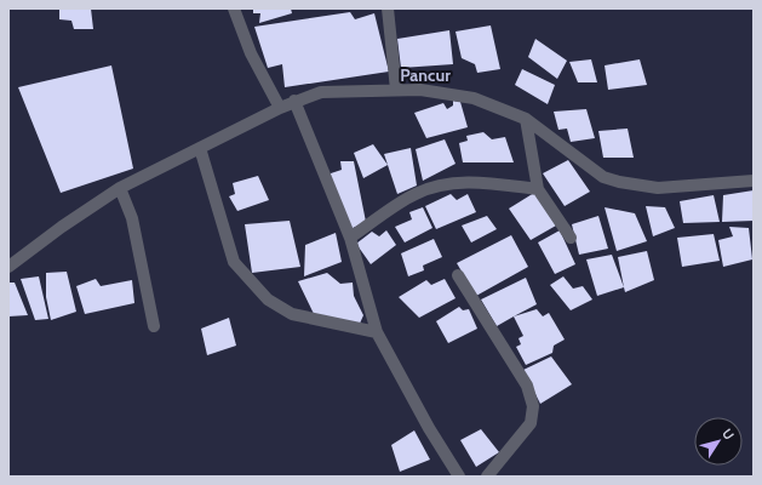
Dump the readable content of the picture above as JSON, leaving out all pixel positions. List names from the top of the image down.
{
  "districts": ["Pancur"],
  "north": "top right"
}
